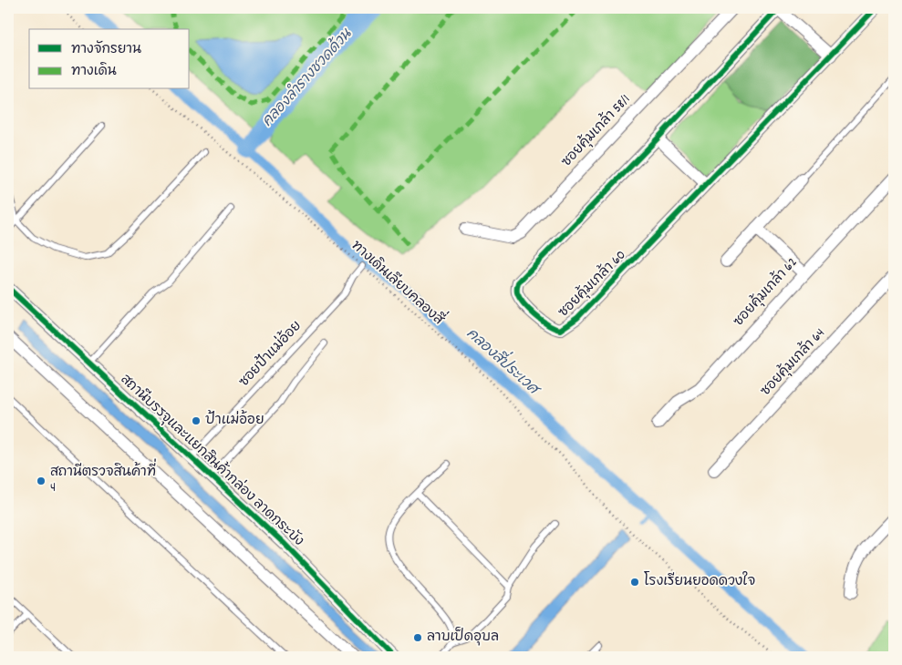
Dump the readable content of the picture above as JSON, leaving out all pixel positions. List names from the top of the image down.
{
  "streets": {
    "street": [
      "ซอยคุ้มเกล้า 58/1",
      "ซอยคุ้มเกล้า 60",
      "ซอยคุ้มเกล้า 62",
      "ซอยคุ้มเกล้า 64",
      "สถานีบรรจุและแยกสินค้ากล่อง ลาดกระบัง"
    ],
    "lane": ["ซอยป้าแม่อ้อย"],
    "path": ["ทางเดินเลียบคลองสี่"]
  },
  "crossings": [
    ["ทางเดินเลียบคลองสี่", "ซอยป้าแม่อ้อย"],
    ["ซอยป้าแม่อ้อย", "สถานีบรรจุและแยกสินค้ากล่อง ลาดกระบัง"]
  ],
  "water": ["คลองลำรางชวดด้วน", "คลองสี่ประเวศ"],
  "places": [
    "ป้าแม่อ้อย",
    "สถานีตรวจสินค้าที่ 4",
    "โรงเรียนยอดดวงใจ",
    "ลาบเป็ดอุบล"
  ],
  "legend": ["ทางจักรยาน", "ทางเดิน"]
}
